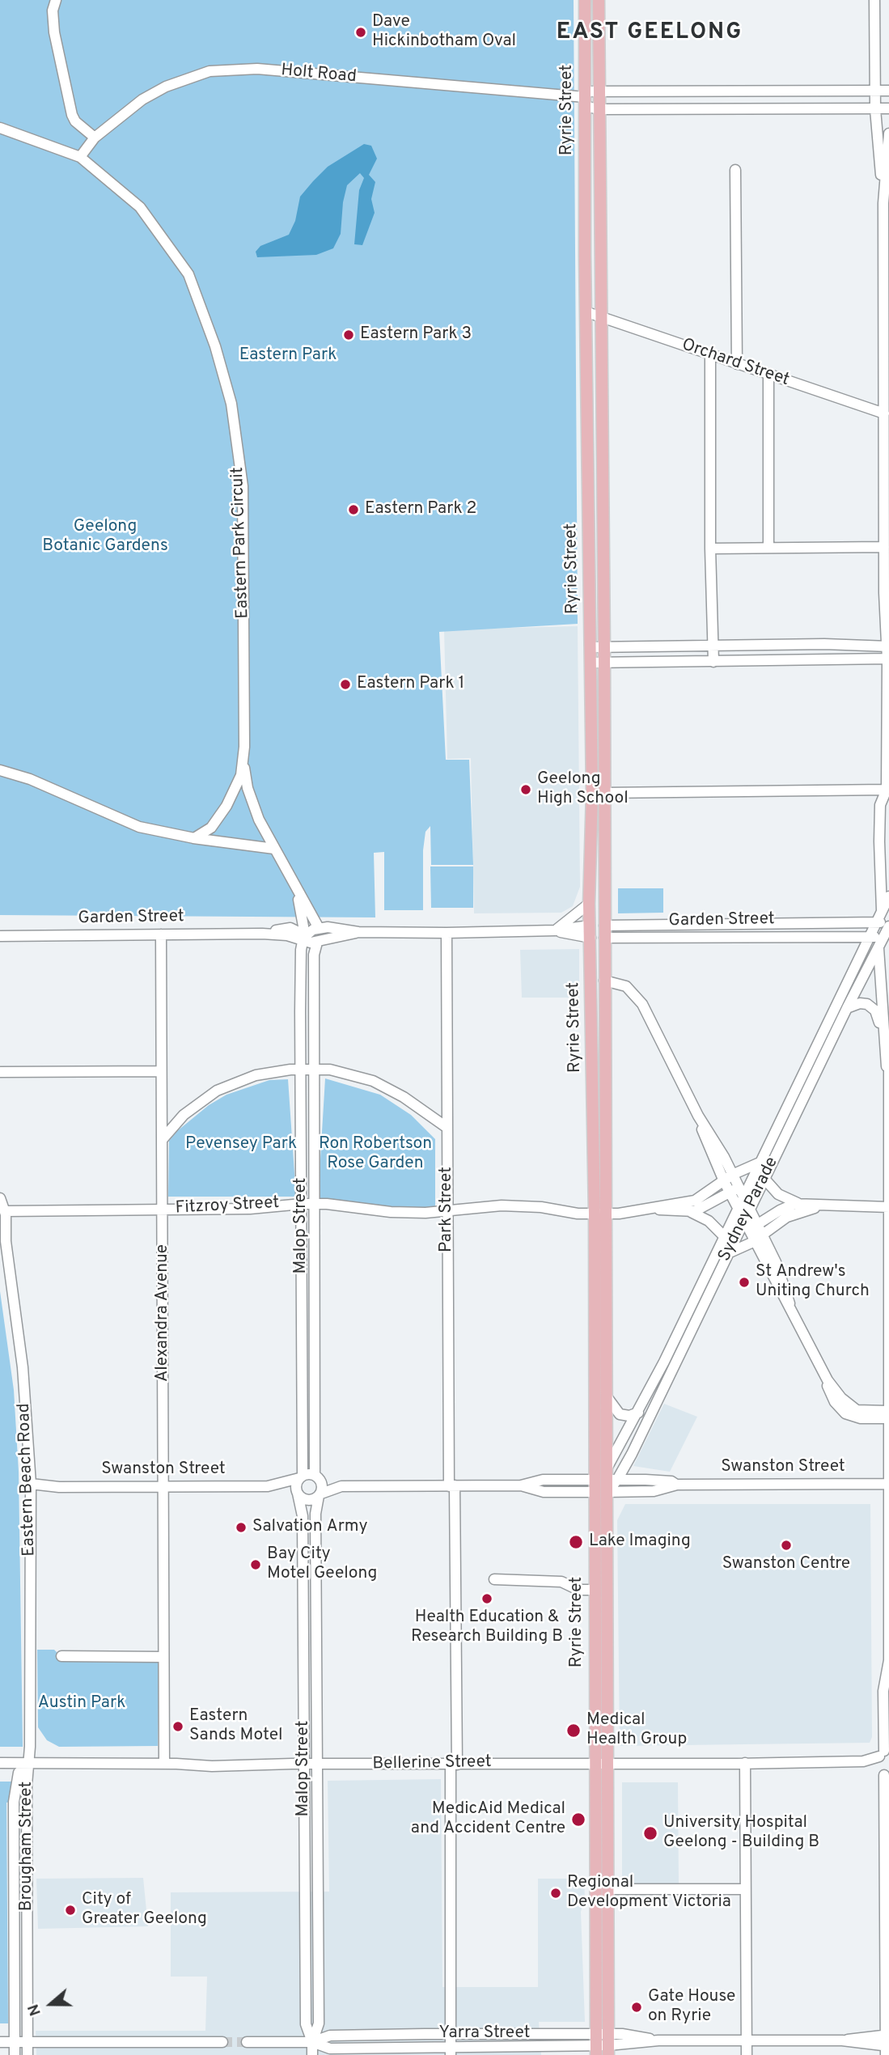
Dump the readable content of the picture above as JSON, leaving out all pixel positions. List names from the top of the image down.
{
  "streets": {
    "main road": ["Ryrie Street", "Garden Street", "Swanston Street"],
    "street": [
      "Holt Road",
      "Orchard Street",
      "Eastern Park Circuit",
      "Fitzroy Street",
      "Park Street",
      "Sydney Parade",
      "Malop Street",
      "Alexandra Avenue",
      "Eastern Beach Road",
      "Bellerine Street",
      "Brougham Street",
      "Yarra Street"
    ]
  },
  "crossings": [
    ["Holt Road", "Ryrie Street"],
    ["Holt Road", "Eastern Park Circuit"],
    ["Ryrie Street", "Orchard Street"],
    ["Ryrie Street", "Garden Street"],
    ["Ryrie Street", "Fitzroy Street"],
    ["Ryrie Street", "Sydney Parade"],
    ["Ryrie Street", "Swanston Street"],
    ["Ryrie Street", "Bellerine Street"],
    ["Ryrie Street", "Yarra Street"],
    ["Eastern Park Circuit", "Garden Street"],
    ["Eastern Park Circuit", "Malop Street"],
    ["Garden Street", "Park Street"],
    ["Garden Street", "Sydney Parade"],
    ["Garden Street", "Malop Street"],
    ["Garden Street", "Alexandra Avenue"],
    ["Fitzroy Street", "Park Street"],
    ["Fitzroy Street", "Sydney Parade"],
    ["Fitzroy Street", "Malop Street"],
    ["Fitzroy Street", "Alexandra Avenue"],
    ["Fitzroy Street", "Eastern Beach Road"],
    ["Park Street", "Swanston Street"],
    ["Park Street", "Bellerine Street"],
    ["Park Street", "Yarra Street"],
    ["Sydney Parade", "Swanston Street"],
    ["Malop Street", "Swanston Street"],
    ["Malop Street", "Bellerine Street"],
    ["Malop Street", "Yarra Street"],
    ["Alexandra Avenue", "Swanston Street"],
    ["Alexandra Avenue", "Bellerine Street"],
    ["Swanston Street", "Eastern Beach Road"],
    ["Eastern Beach Road", "Bellerine Street"],
    ["Eastern Beach Road", "Brougham Street"],
    ["Bellerine Street", "Brougham Street"]
  ],
  "districts": ["EAST GEELONG"],
  "parks": [
    "Eastern Park",
    "Geelong Botanic Gardens",
    "Pevensey Park",
    "Ron Robertson Rose Garden",
    "Austin Park"
  ],
  "places": [
    "Dave Hickinbotham Oval",
    "Eastern Park 3",
    "Eastern Park 2",
    "Eastern Park 1",
    "Geelong High School",
    "St Andrew's Uniting Church",
    "Salvation Army",
    "Lake Imaging",
    "Swanston Centre",
    "Bay City Motel Geelong",
    "Health Education & Research Building B",
    "Eastern Sands Motel",
    "Medical Health Group",
    "MedicAid Medical and Accident Centre",
    "University Hospital Geelong - Building B",
    "Regional Development Victoria",
    "City of Greater Geelong",
    "Gate House on Ryrie"
  ],
  "north": "left"
}
